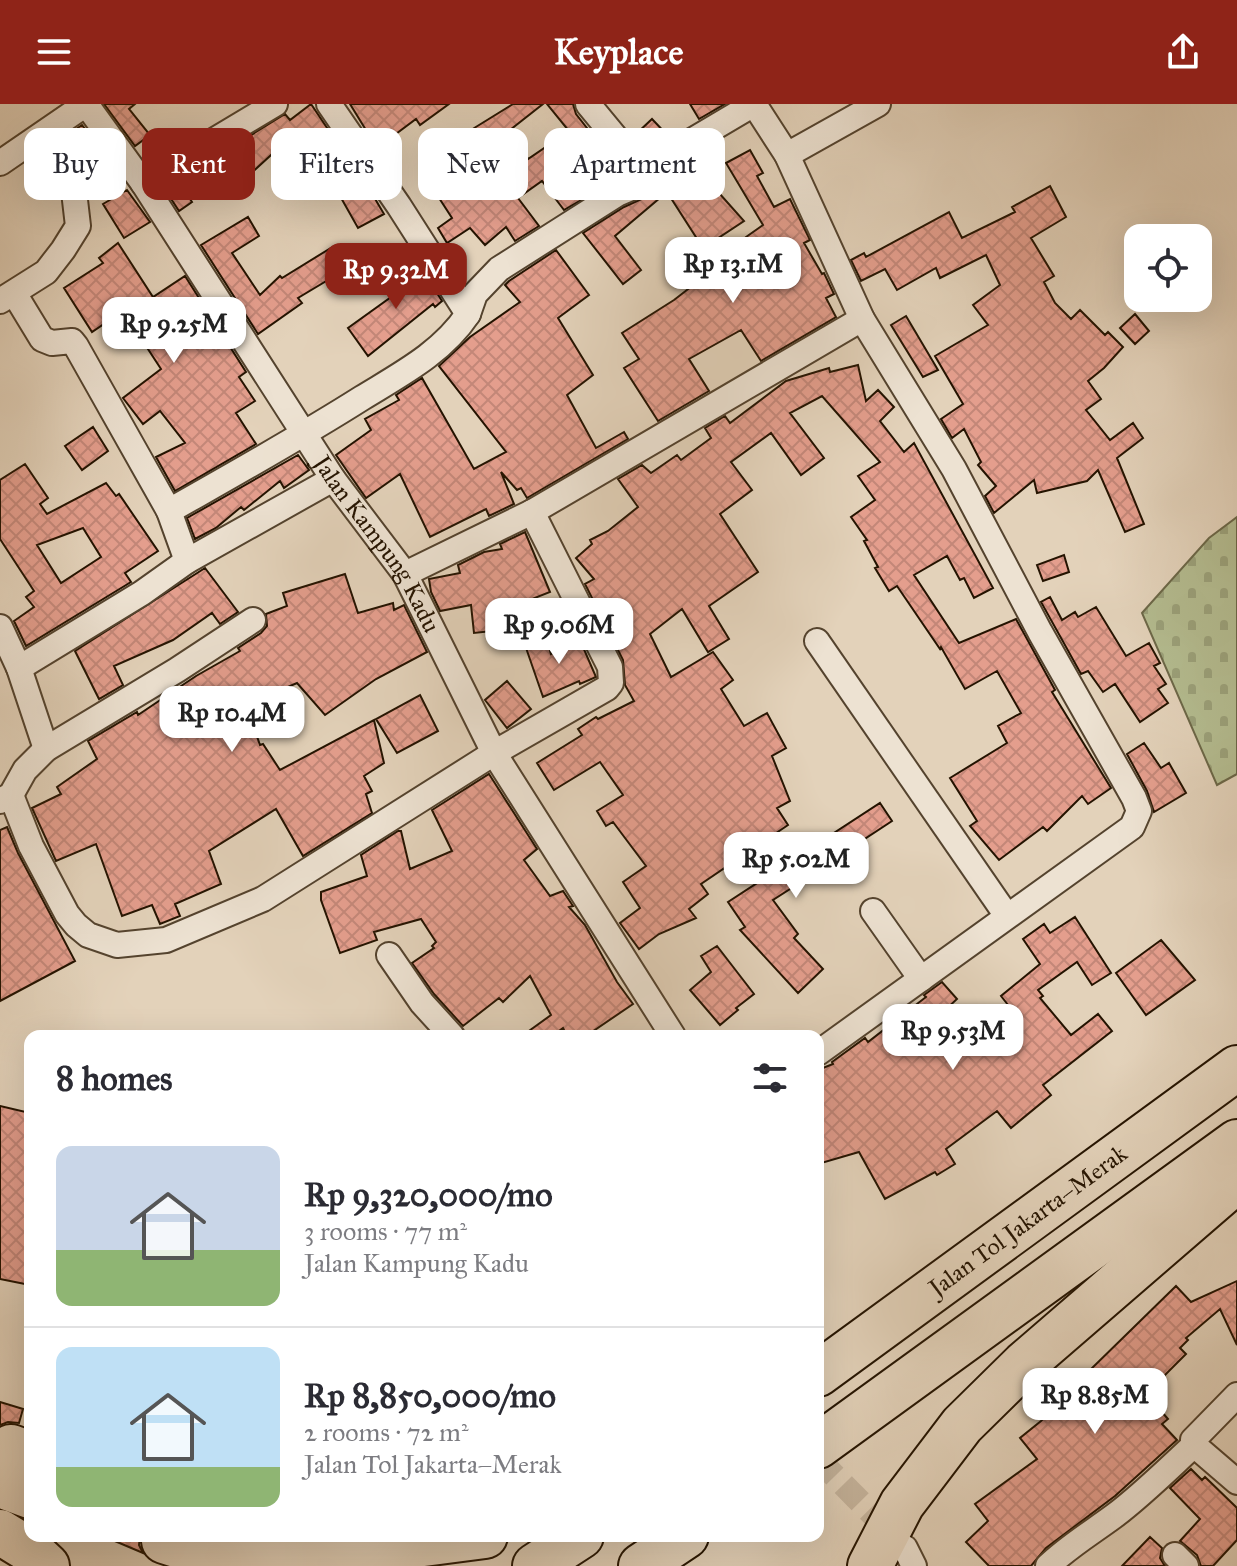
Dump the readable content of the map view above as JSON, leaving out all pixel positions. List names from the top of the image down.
{
  "streets": {
    "highway": ["Jalan Tol Jakarta–Merak"],
    "street": ["Jalan Kampung Kadu"]
  },
  "page": {
    "header": "Keyplace",
    "chip": [
      "Buy",
      "Rent",
      "Filters",
      "New",
      "Apartment"
    ],
    "price": [
      "Rp 13.1M",
      "Rp 9.32M",
      "Rp 9.25M",
      "Rp 9.06M",
      "Rp 10.4M",
      "Rp 5.02M",
      "Rp 9.53M",
      "Rp 8.85M"
    ],
    "heading": "8 homes",
    "list": [
      {
        "name": "Rp 9,320,000/mo",
        "note": "3 rooms · 77 m² · Jalan Kampung Kadu"
      },
      {
        "name": "Rp 8,850,000/mo",
        "note": "2 rooms · 72 m² · Jalan Tol Jakarta–Merak"
      }
    ]
  }
}
